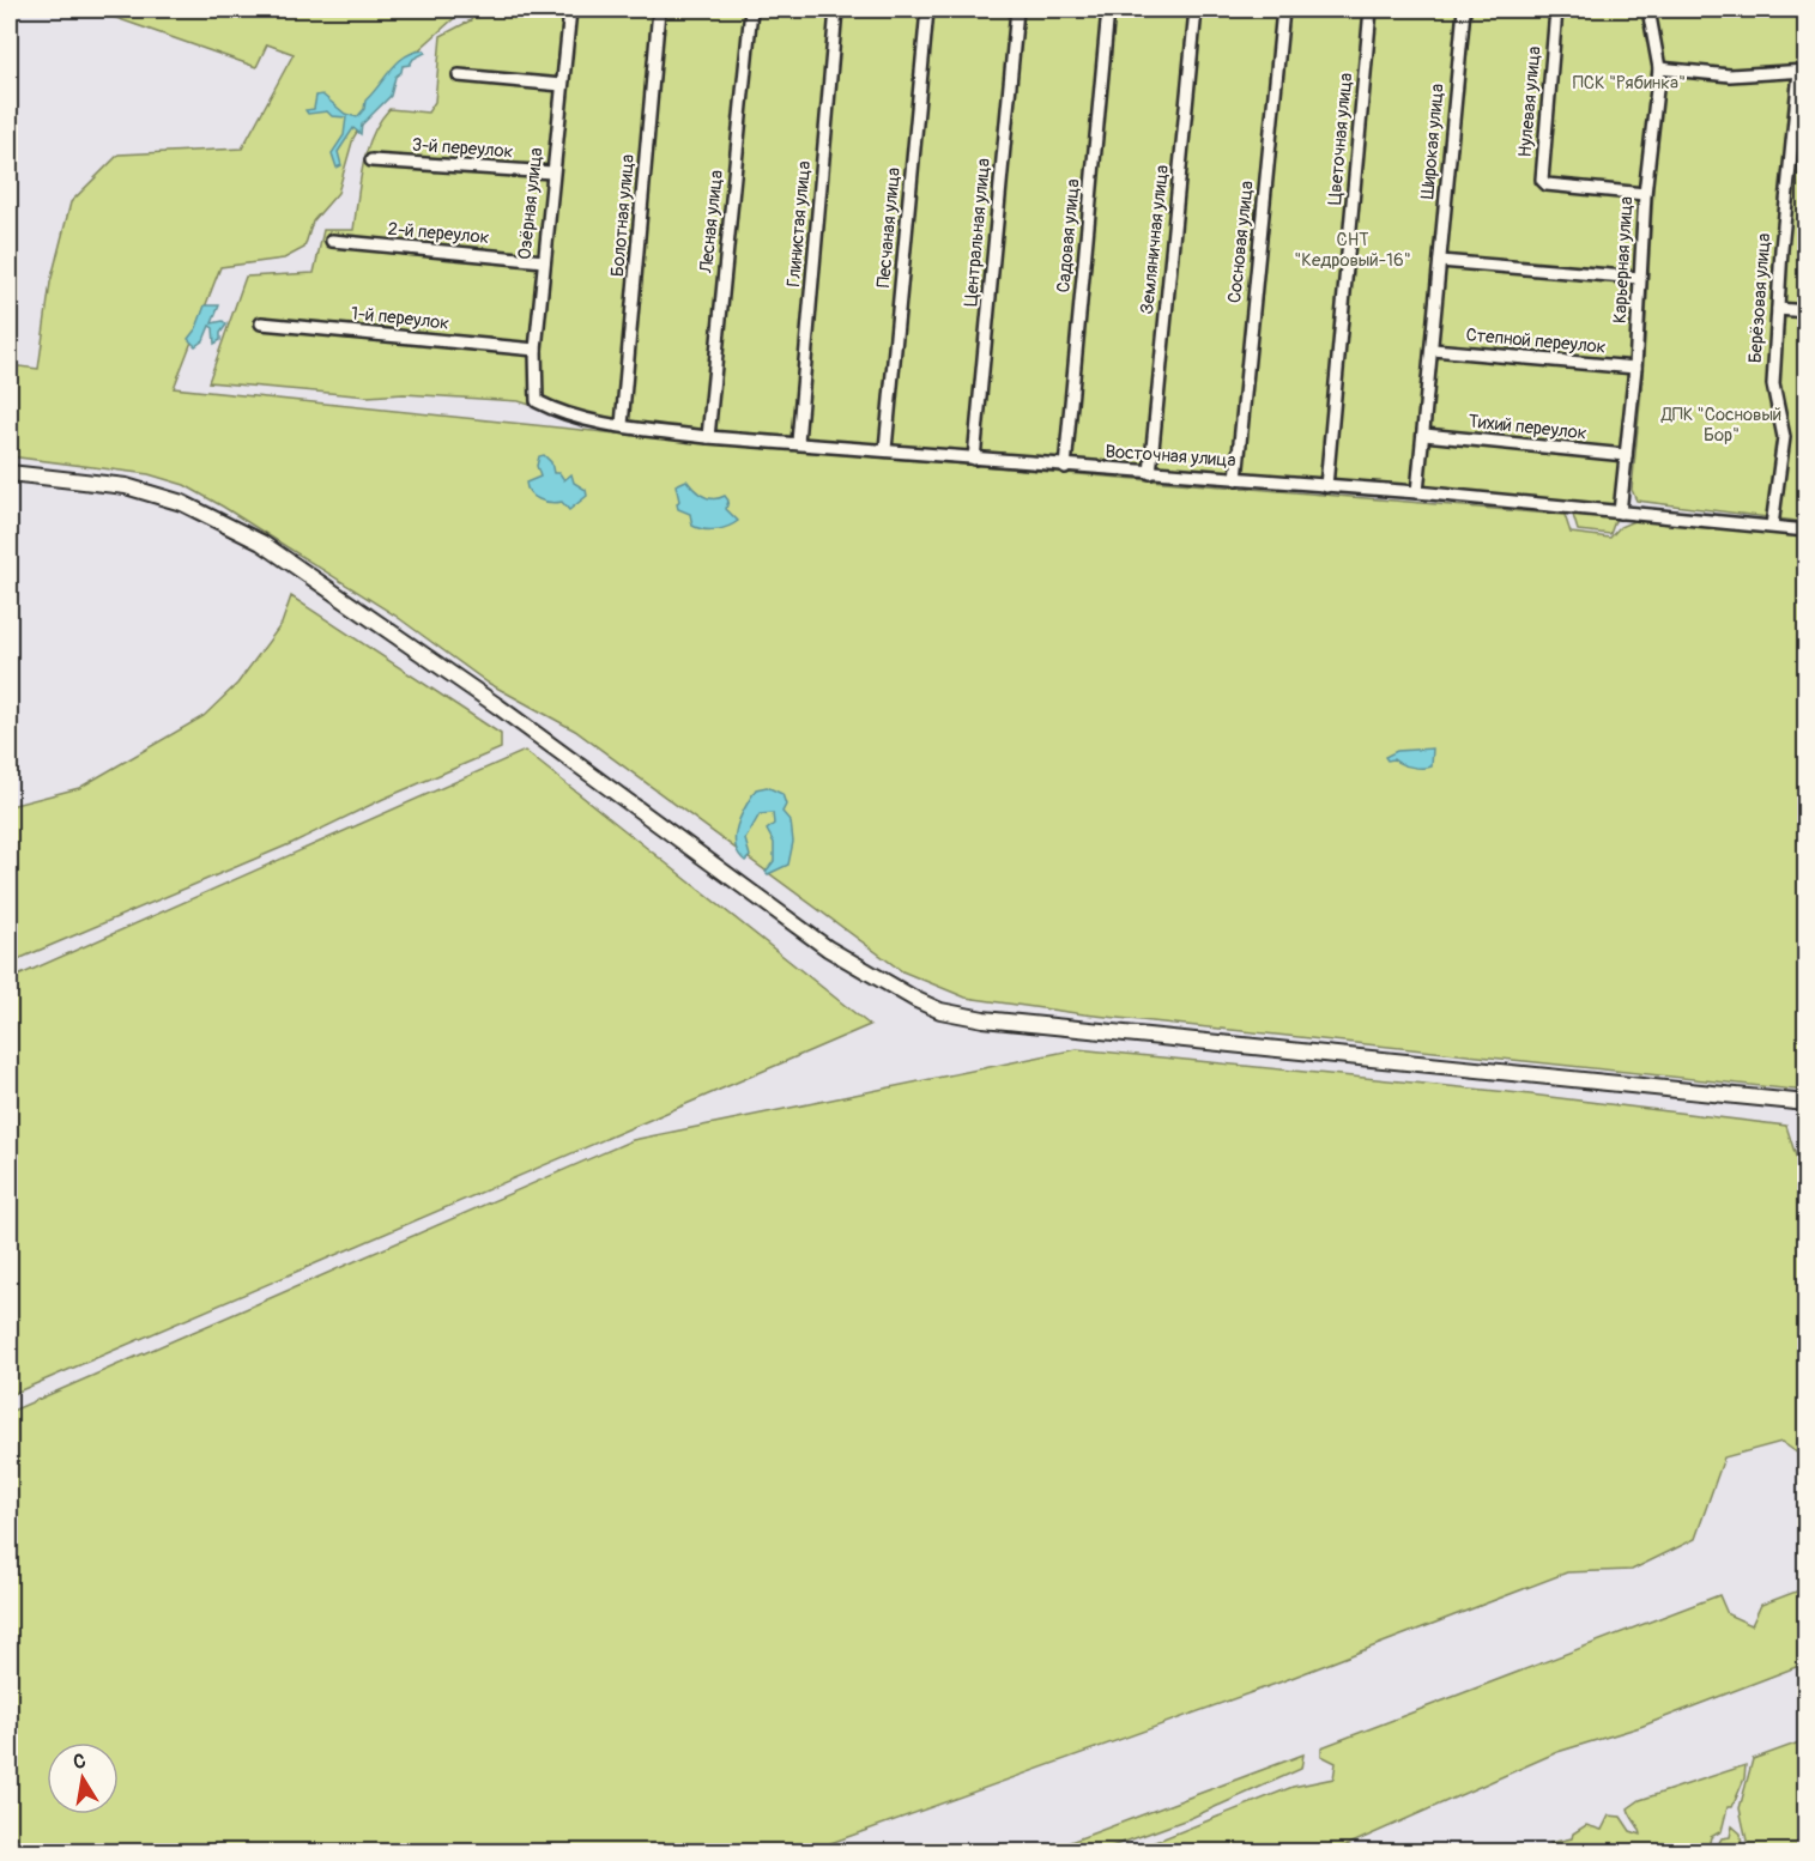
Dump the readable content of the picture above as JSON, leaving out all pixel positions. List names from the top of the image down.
{
  "streets": {
    "street": [
      "Нулевая улица",
      "Цветочная улица",
      "Широкая улица",
      "3-й переулок",
      "Озёрная улица",
      "Болотная улица",
      "Лесная улица",
      "Глинистая улица",
      "Песчаная улица",
      "Центральная улица",
      "2-й переулок",
      "Садовая улица",
      "Земляничная улица",
      "Сосновая улица",
      "Карьерная улица",
      "Берёзовая улица",
      "1-й переулок",
      "Степной переулок",
      "Тихий переулок",
      "Восточная улица"
    ]
  },
  "crossings": [
    ["Нулевая улица", "Карьерная улица"],
    ["Цветочная улица", "Восточная улица"],
    ["Широкая улица", "Степной переулок"],
    ["Широкая улица", "Тихий переулок"],
    ["Широкая улица", "Восточная улица"],
    ["3-й переулок", "Озёрная улица"],
    ["Озёрная улица", "2-й переулок"],
    ["Озёрная улица", "1-й переулок"],
    ["Озёрная улица", "Восточная улица"],
    ["Болотная улица", "Восточная улица"],
    ["Лесная улица", "Восточная улица"],
    ["Глинистая улица", "Восточная улица"],
    ["Песчаная улица", "Восточная улица"],
    ["Центральная улица", "Восточная улица"],
    ["Садовая улица", "Восточная улица"],
    ["Земляничная улица", "Восточная улица"],
    ["Сосновая улица", "Восточная улица"],
    ["Карьерная улица", "Степной переулок"],
    ["Карьерная улица", "Тихий переулок"],
    ["Карьерная улица", "Восточная улица"],
    ["Берёзовая улица", "Восточная улица"]
  ],
  "parks": ["ПСК \"Рябинка\"", "СНТ \"Кедровый-16\"", "ДПК \"Сосновый Бор\""],
  "north": "top"
}
